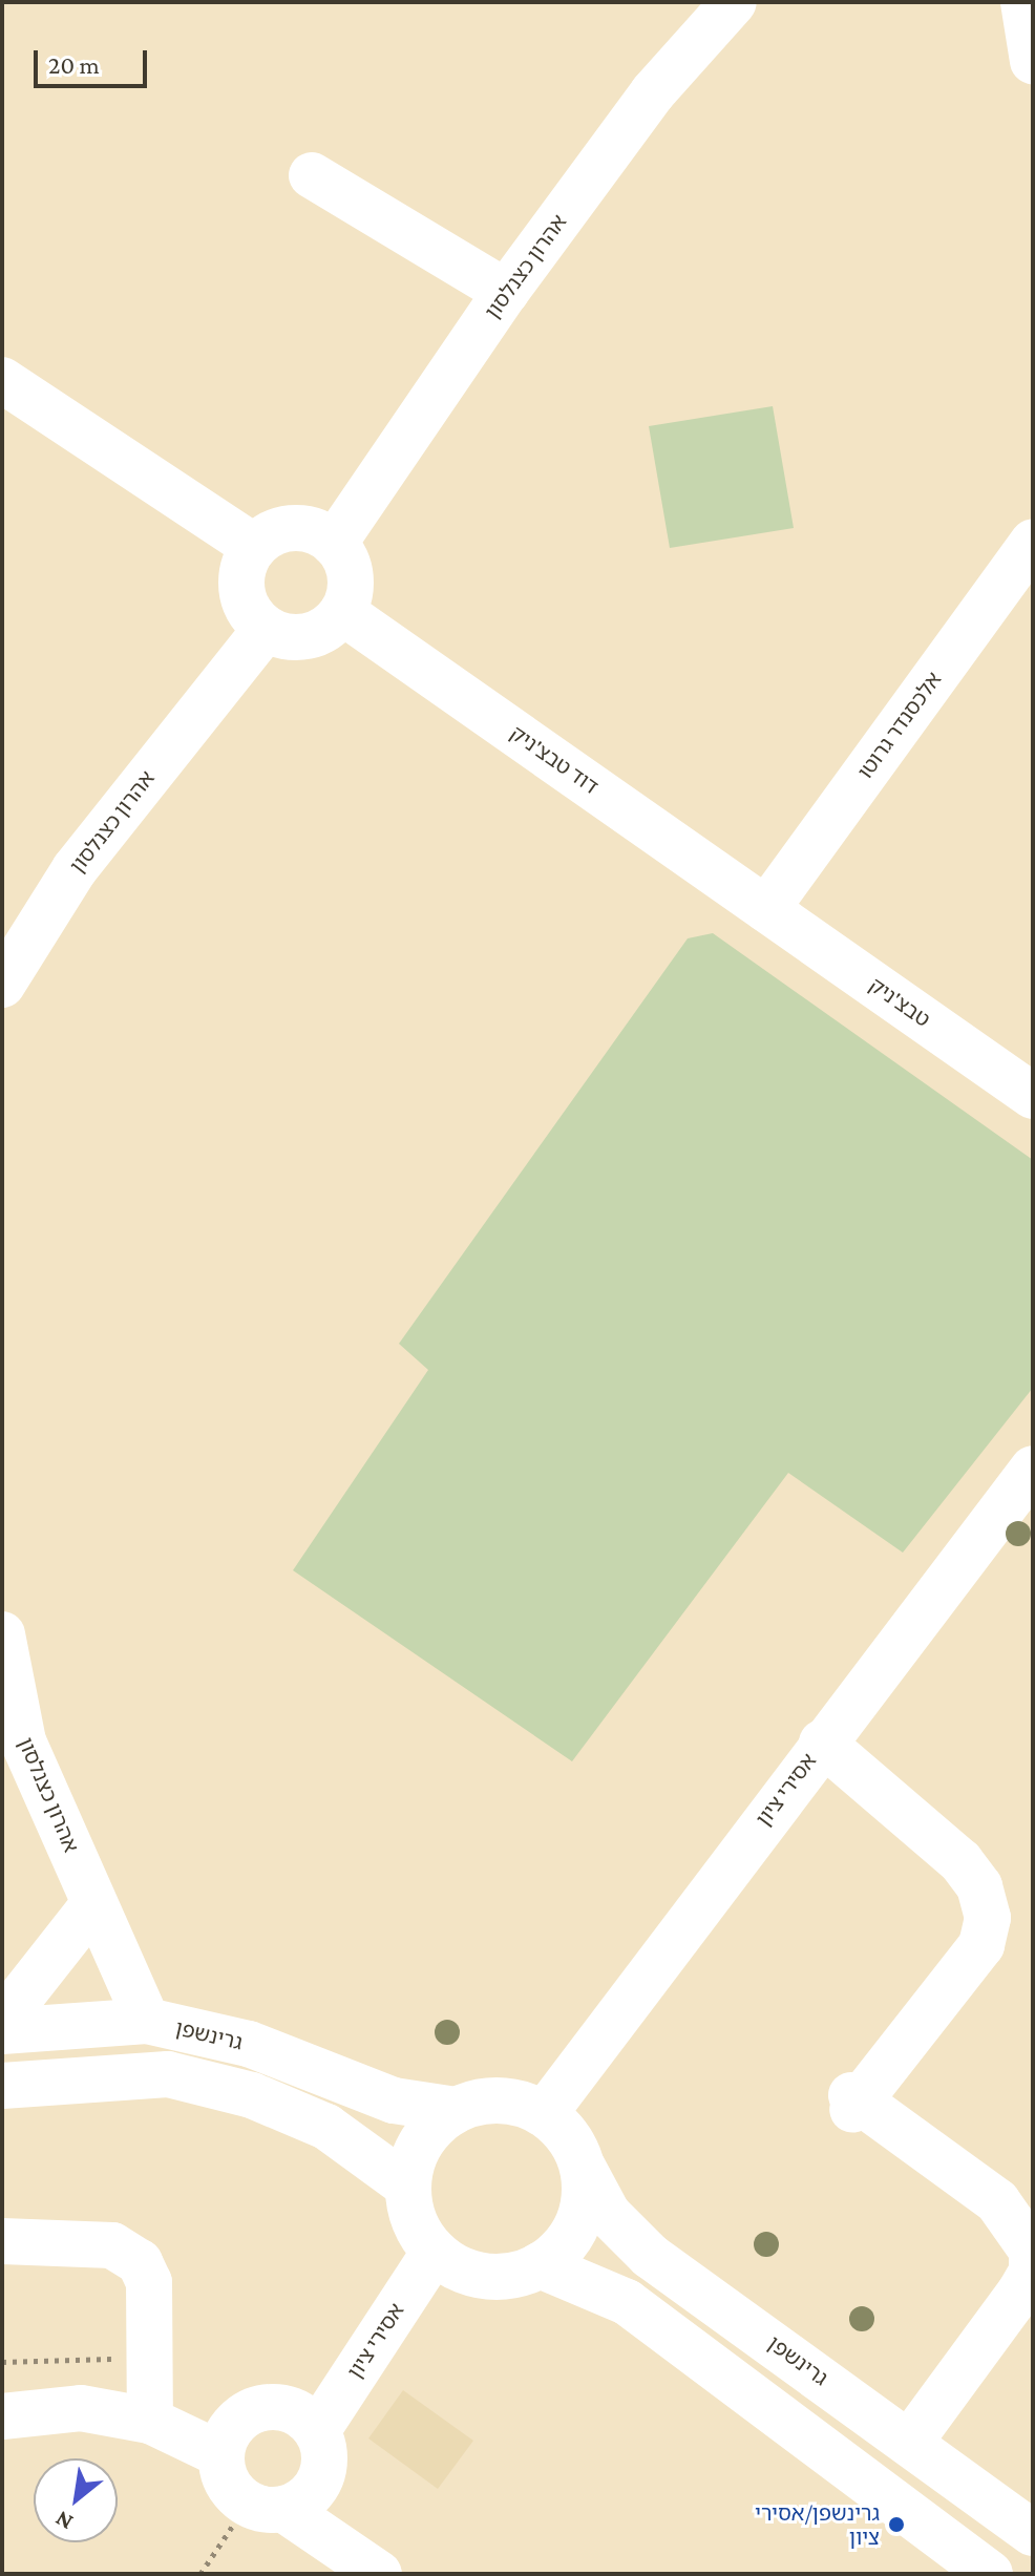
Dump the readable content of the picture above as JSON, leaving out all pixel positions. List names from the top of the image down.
{
  "streets": {
    "street": [
      "אהרון כצנלסון",
      "אלכסנדר גרוטו",
      "דוד טבצ'ניק",
      "טבצ'ניק",
      "אסירי ציון",
      "גרינשפן"
    ]
  },
  "crossings": [
    ["אהרון כצנלסון", "דוד טבצ'ניק"],
    ["אהרון כצנלסון", "גרינשפן"],
    ["אלכסנדר גרוטו", "דוד טבצ'ניק"],
    ["אלכסנדר גרוטו", "טבצ'ניק"],
    ["דוד טבצ'ניק", "טבצ'ניק"],
    ["אסירי ציון", "גרינשפן"]
  ],
  "places": ["גרינשפן/אסירי ציון"],
  "scale_bar": "20 m",
  "north": "bottom left"
}
